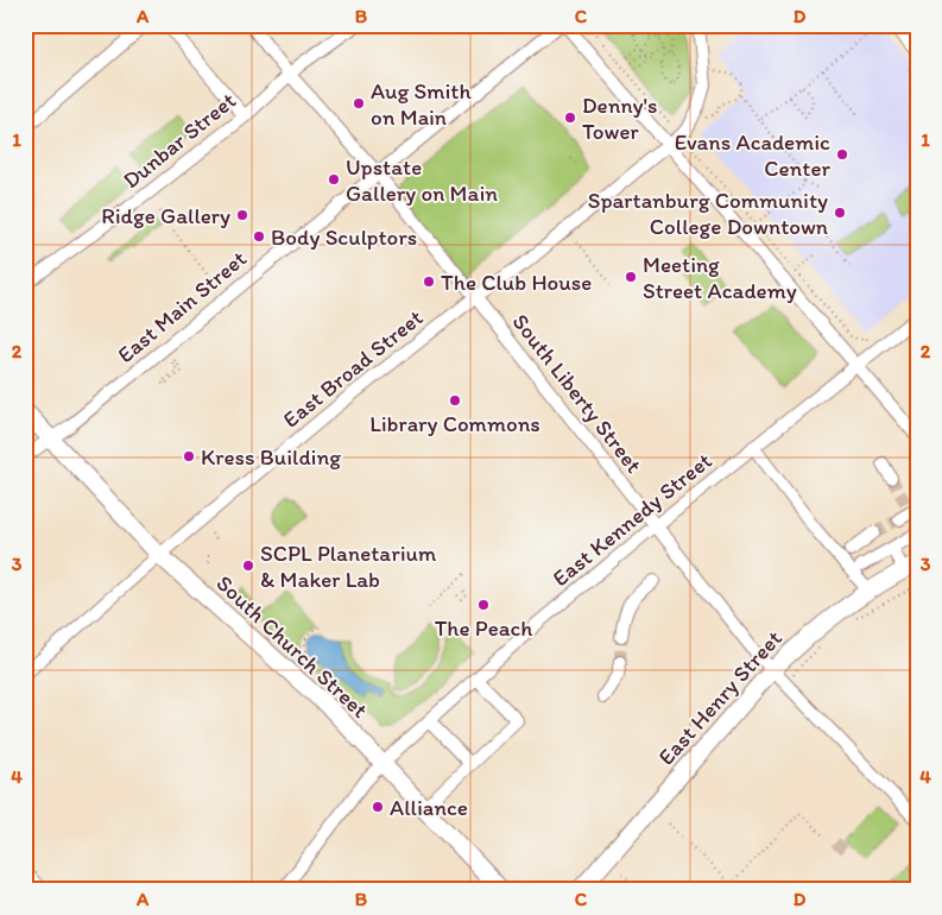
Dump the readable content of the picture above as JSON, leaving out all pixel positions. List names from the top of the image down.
{
  "streets": {
    "main road": ["South Church Street", "East Henry Street"],
    "street": [
      "Dunbar Street",
      "East Main Street",
      "East Broad Street",
      "South Liberty Street",
      "East Kennedy Street"
    ]
  },
  "crossings": [
    ["Dunbar Street", "South Liberty Street"],
    ["East Main Street", "South Liberty Street"],
    ["East Main Street", "South Church Street"],
    ["East Broad Street", "South Liberty Street"],
    ["East Broad Street", "South Church Street"],
    ["South Liberty Street", "East Kennedy Street"],
    ["South Liberty Street", "East Henry Street"],
    ["East Kennedy Street", "South Church Street"]
  ],
  "places": [
    "Aug Smith on Main",
    "Denny's Tower",
    "Evans Academic Center",
    "Upstate Gallery on Main",
    "Spartanburg Community College Downtown",
    "Ridge Gallery",
    "Body Sculptors",
    "Meeting Street Academy",
    "The Club House",
    "Library Commons",
    "Kress Building",
    "SCPL Planetarium & Maker Lab",
    "The Peach",
    "Alliance"
  ],
  "grid": {
    "columns": [
      "A",
      "B",
      "C",
      "D"
    ],
    "rows": [
      "1",
      "2",
      "3",
      "4"
    ]
  }
}
